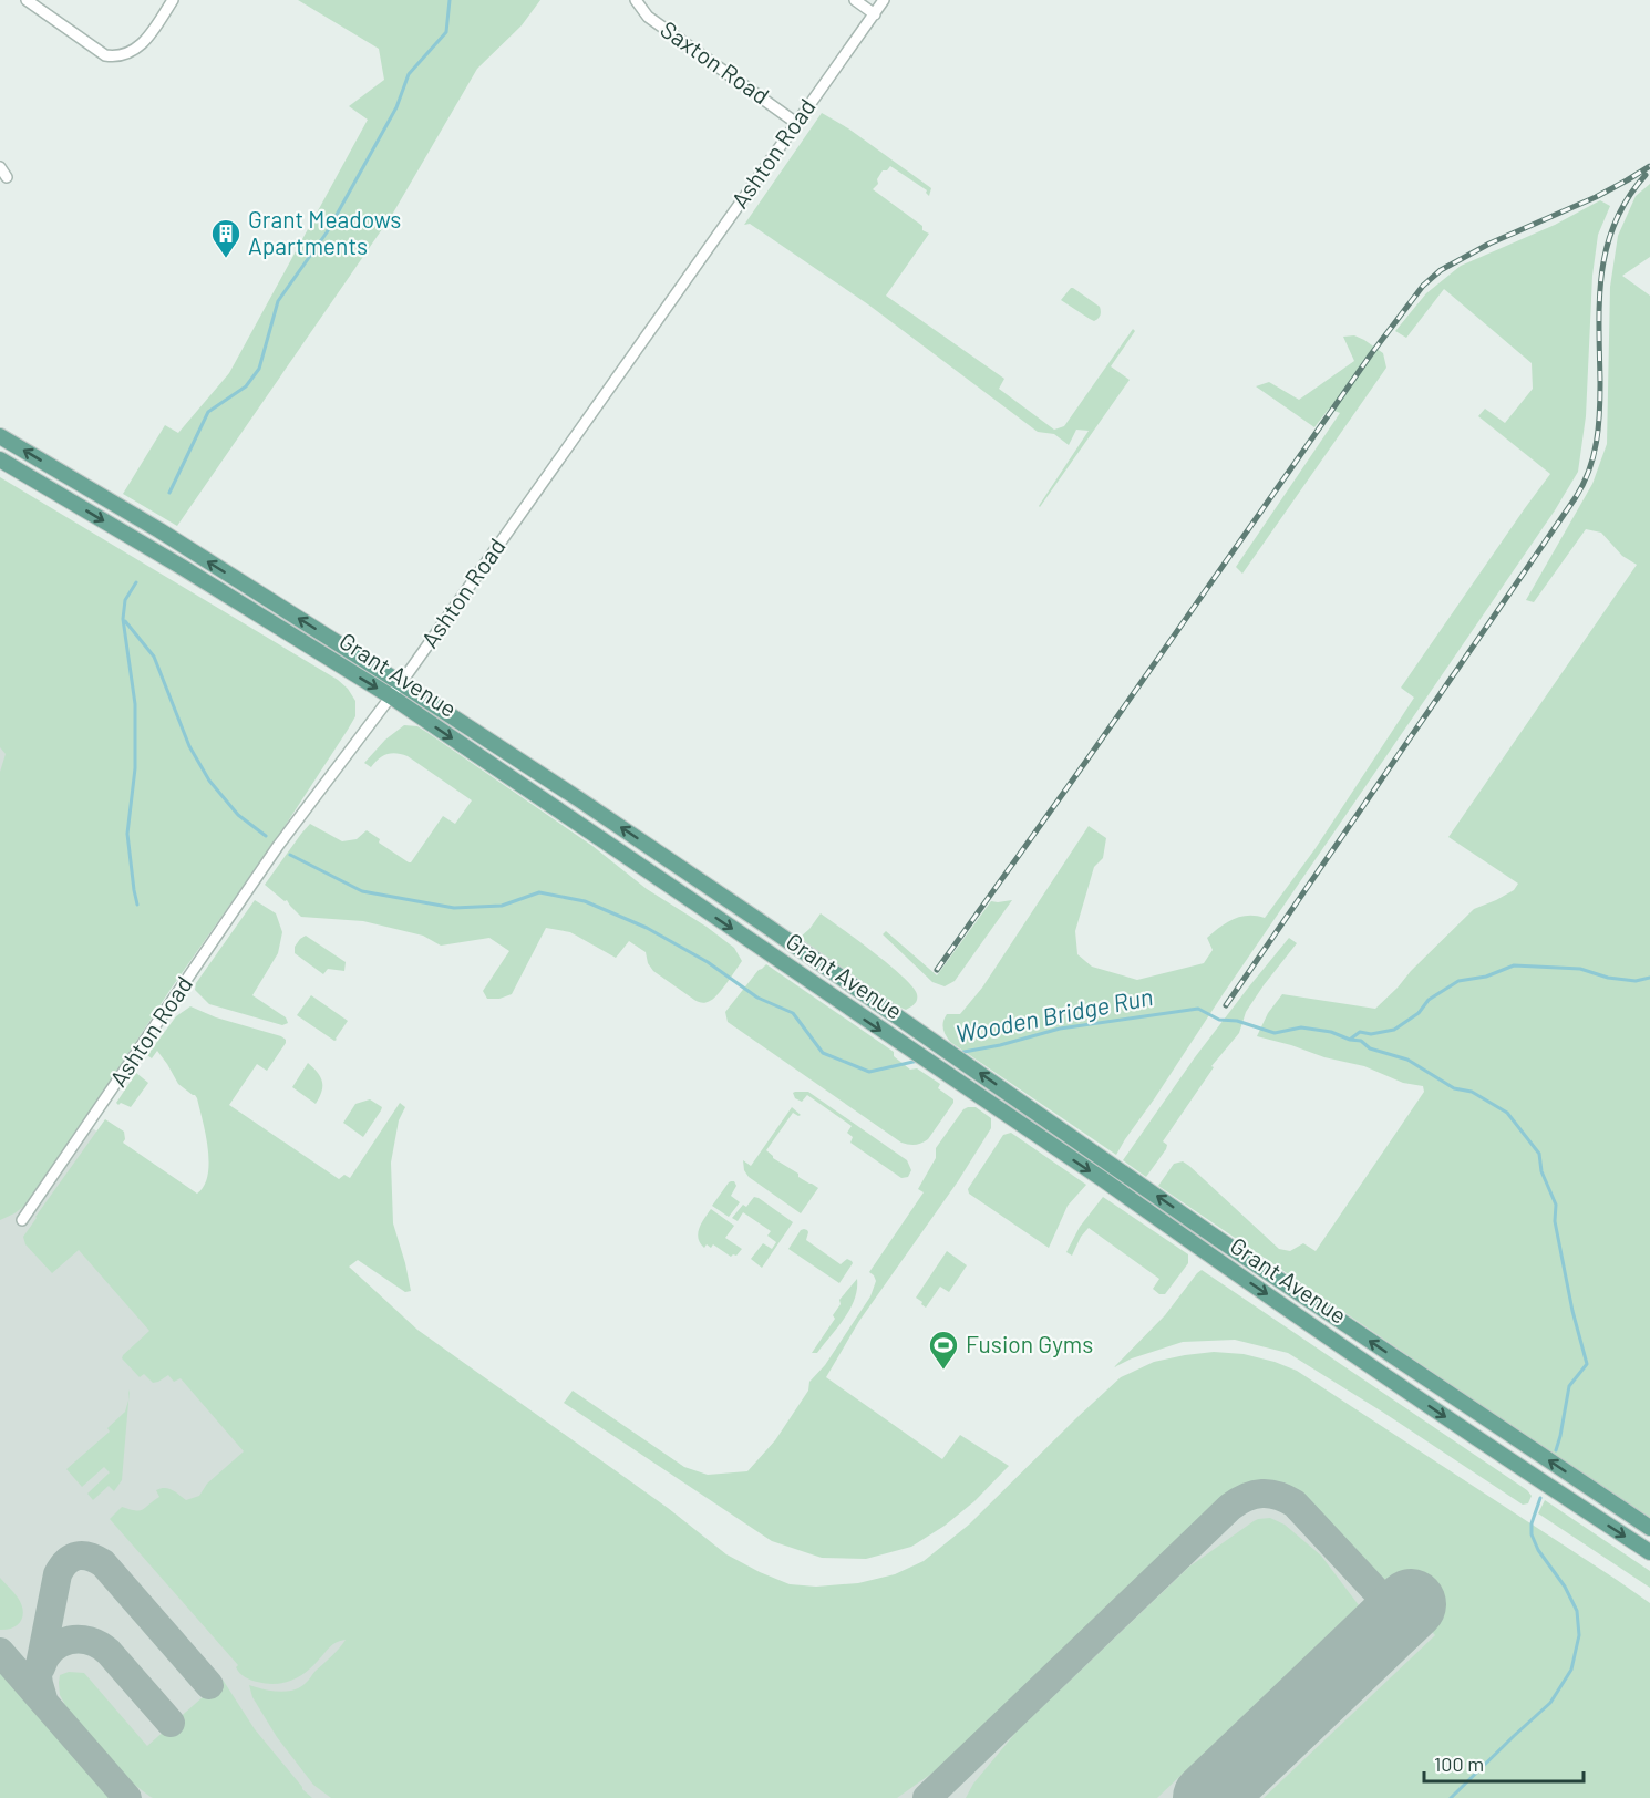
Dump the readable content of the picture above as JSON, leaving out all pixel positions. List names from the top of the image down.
{
  "streets": {
    "main road": ["Grant Avenue"],
    "street": ["Saxton Road", "Ashton Road"]
  },
  "crossings": [
    ["Saxton Road", "Ashton Road"],
    ["Ashton Road", "Grant Avenue"]
  ],
  "water": ["Wooden Bridge Run"],
  "places": {
    "building": ["Grant Meadows Apartments"],
    "sports": ["Fusion Gyms"]
  },
  "scale_bar": "100 m"
}
